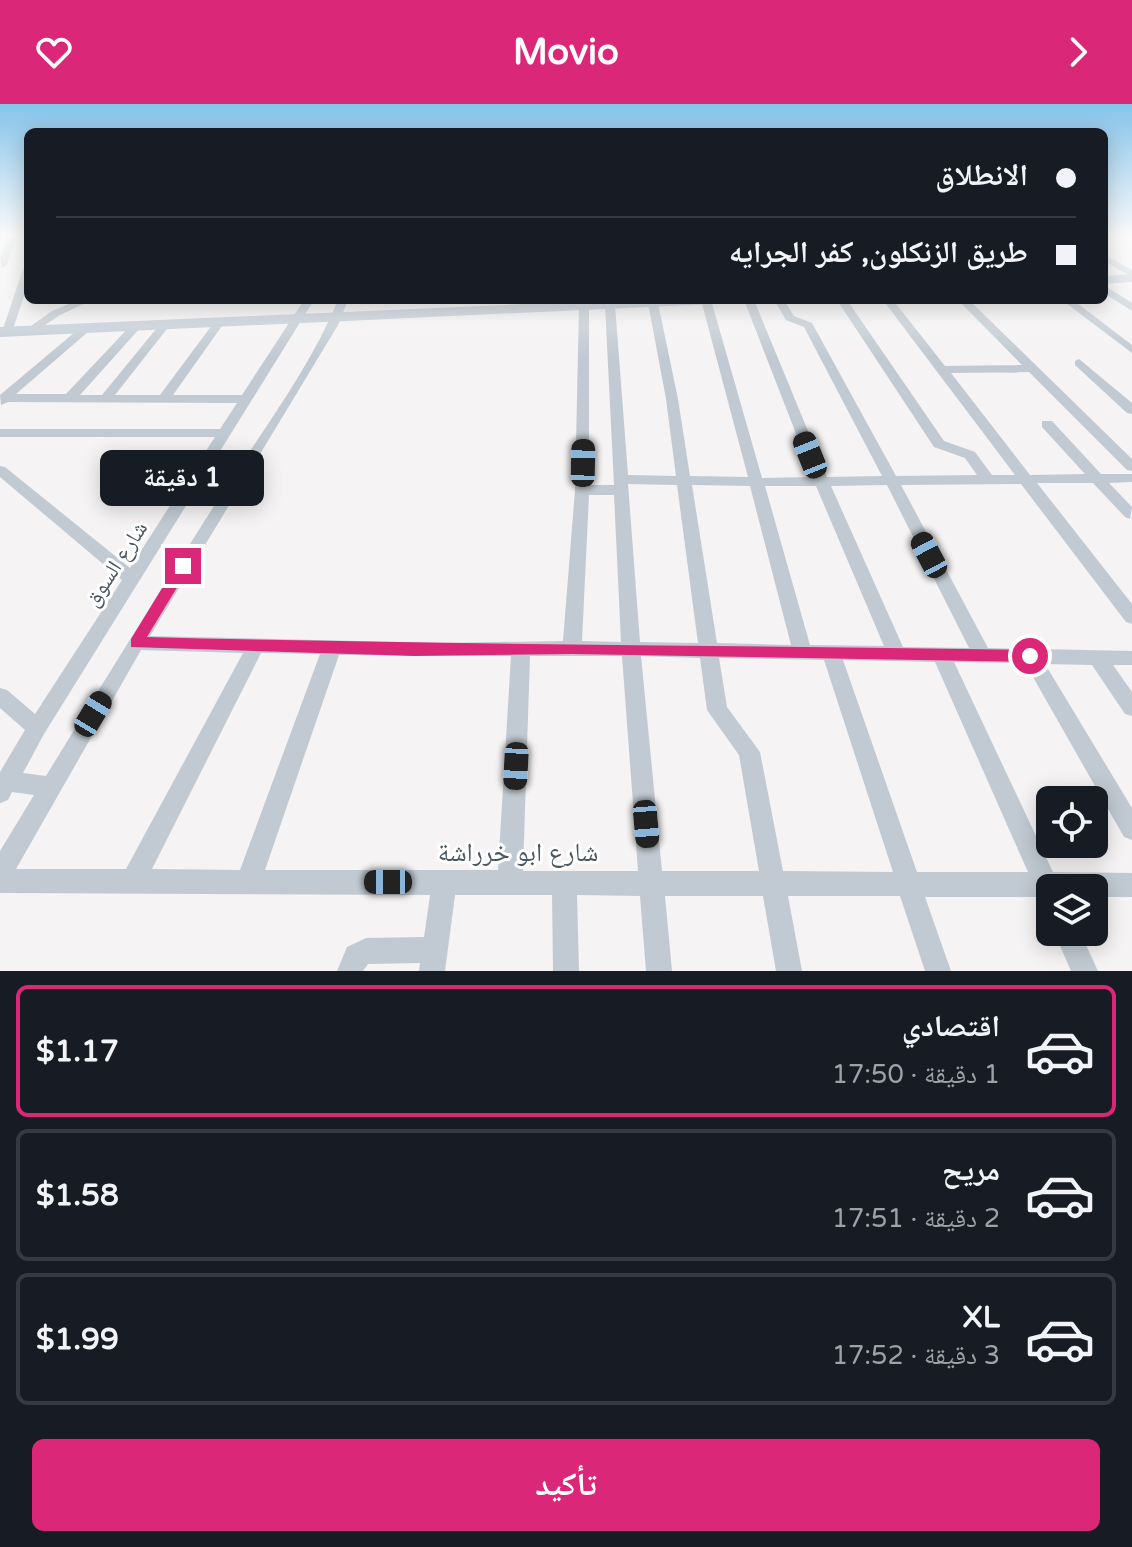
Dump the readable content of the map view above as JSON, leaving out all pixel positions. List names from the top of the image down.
{
  "streets": {
    "street": ["شارع السوق", "شارع ابو خرراشة"]
  },
  "page": {
    "header": "Movio",
    "banner": ["الانطلاق", "طريق الزنكلون, كفر الجرايه"],
    "bubble": "1 دقيقة",
    "list": [
      {
        "name": "اقتصادي",
        "note": "1 دقيقة · 17:50",
        "value": "$1.17"
      },
      {
        "name": "مريح",
        "note": "2 دقيقة · 17:51",
        "value": "$1.58"
      },
      {
        "name": "XL",
        "note": "3 دقيقة · 17:52",
        "value": "$1.99"
      }
    ],
    "buttons": "تأكيد"
  }
}
